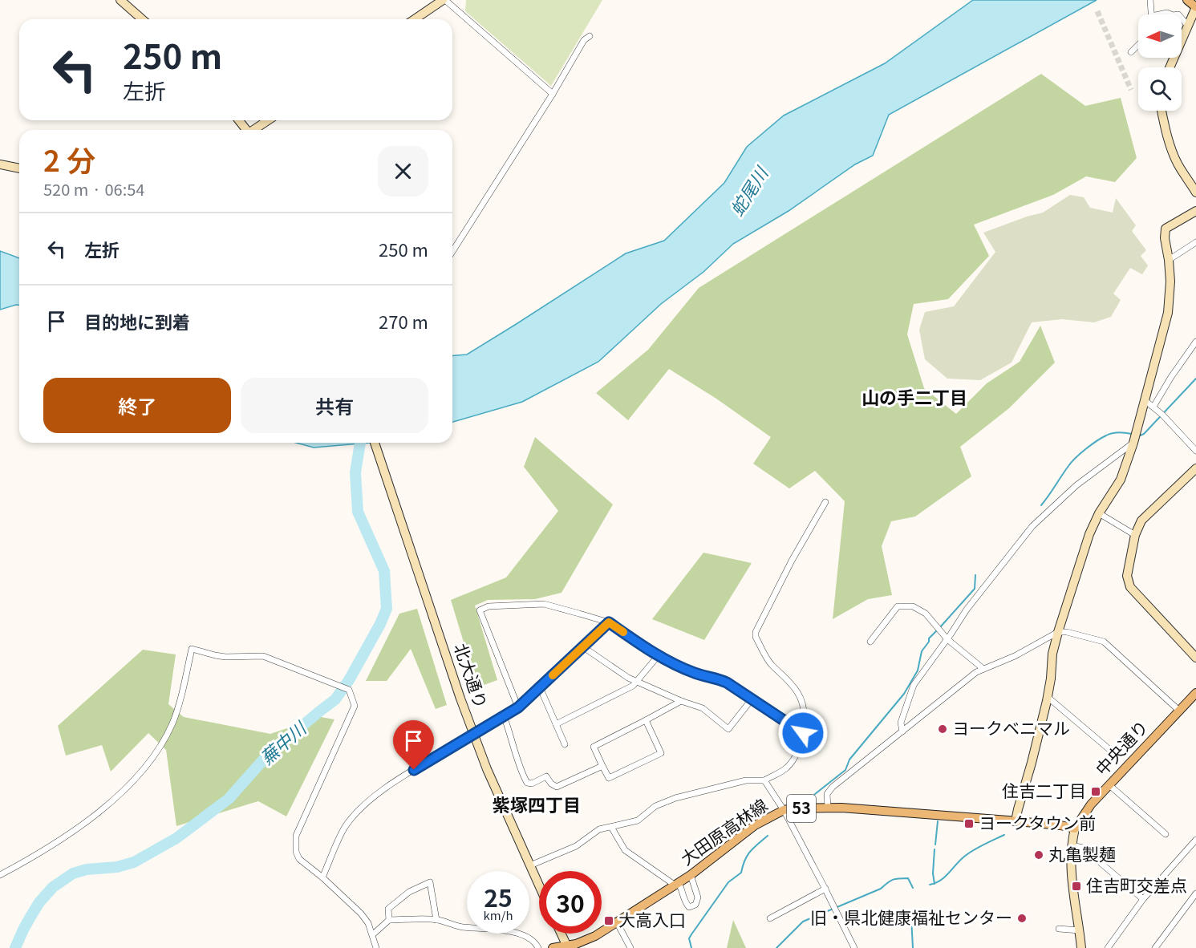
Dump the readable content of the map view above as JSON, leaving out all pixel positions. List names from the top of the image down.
{
  "streets": {
    "main road": ["中央通り", "53", "大田原高林線"],
    "street": ["北大通り"]
  },
  "crossings": [
    ["中央通り", "大田原高林線"]
  ],
  "districts": ["山の手二丁目", "紫塚四丁目"],
  "water": ["蛇尾川", "蕪中川"],
  "places": {
    "other": ["ヨークベニマル", "丸亀製麺", "旧・県北健康福祉センター"],
    "transit": [
      "住吉二丁目",
      "ヨークタウン前",
      "住吉町交差点",
      "大高入口"
    ]
  },
  "north": "left",
  "page": {
    "turn": ["250 m", "左折"],
    "heading": ["2 分", "520 m · 06:54"],
    "list": [
      {
        "name": "左折",
        "value": "250 m"
      },
      {
        "name": "目的地に到着",
        "value": "270 m"
      }
    ],
    "buttons": ["終了", "共有"],
    "speed": "25 km/h",
    "limit": "30"
  }
}
